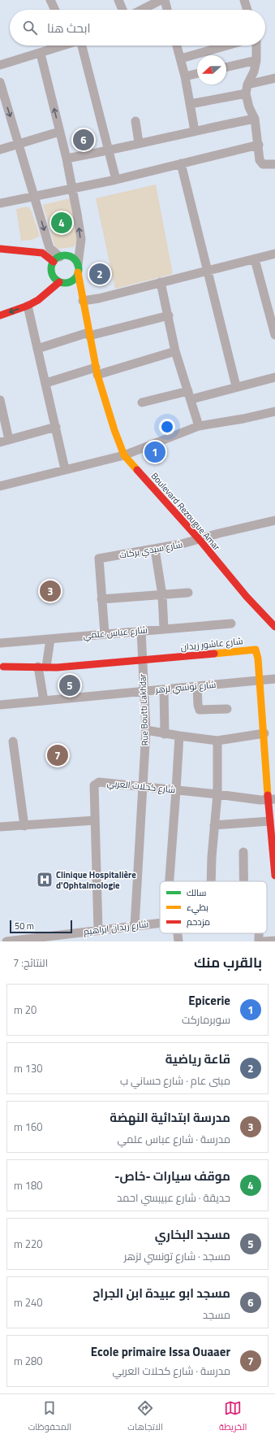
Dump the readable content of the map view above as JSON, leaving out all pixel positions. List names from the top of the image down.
{
  "streets": {
    "main road": ["Boulevard Rezougue Amar", "شارع عاشور زيدان"],
    "street": [
      "شارع سيدي بركات",
      "شارع عباس علمي",
      "شارع تونسي لزهر",
      "Rue Boutti Lakhdar",
      "شارع كحلات العربي",
      "شارع زيدان ابراهيم"
    ]
  },
  "crossings": [
    ["Boulevard Rezougue Amar", "شارع سيدي بركات"],
    ["شارع سيدي بركات", "شارع عباس علمي"],
    ["شارع عباس علمي", "Rue Boutti Lakhdar"],
    ["شارع عاشور زيدان", "شارع تونسي لزهر"],
    ["شارع عاشور زيدان", "Rue Boutti Lakhdar"],
    ["شارع عاشور زيدان", "شارع كحلات العربي"],
    ["شارع تونسي لزهر", "Rue Boutti Lakhdar"],
    ["Rue Boutti Lakhdar", "شارع كحلات العربي"],
    ["Rue Boutti Lakhdar", "شارع زيدان ابراهيم"],
    ["شارع كحلات العربي", "شارع زيدان ابراهيم"]
  ],
  "places": {
    "hospital": ["Clinique Hospitalière d'Ophtalmologie"]
  },
  "legend": ["سالك", "بطيء", "مزدحم"],
  "scale_bar": "50 m",
  "north": "left",
  "page": {
    "search": "ابحث هنا",
    "pins": [
      "6",
      "4",
      "2",
      "1",
      "3",
      "5",
      "7"
    ],
    "scale": "50 m",
    "heading": ["بالقرب منك", "النتائج: 7"],
    "list": [
      {
        "mark": "1",
        "name": "Epicerie",
        "note": "سوبرماركت",
        "value": "20 m"
      },
      {
        "mark": "2",
        "name": "قاعة رياضية",
        "note": "مبنى عام · شارع حساني ب",
        "value": "130 m"
      },
      {
        "mark": "3",
        "name": "مدرسة ابتدائية النهضة",
        "note": "مدرسة · شارع عباس علمي",
        "value": "160 m"
      },
      {
        "mark": "4",
        "name": "موقف سيارات -خاص-",
        "note": "حديقة · شارع عبيبسي احمد",
        "value": "180 m"
      },
      {
        "mark": "5",
        "name": "مسجد البخاري",
        "note": "مسجد · شارع تونسي لزهر",
        "value": "220 m"
      },
      {
        "mark": "6",
        "name": "مسجد ابو عبيدة ابن الجراح",
        "note": "مسجد",
        "value": "240 m"
      },
      {
        "mark": "7",
        "name": "Ecole primaire Issa Ouaaer",
        "note": "مدرسة · شارع كحلات العربي",
        "value": "280 m"
      }
    ],
    "nav": ["الخريطة", "الاتجاهات", "المحفوظات"]
  }
}
